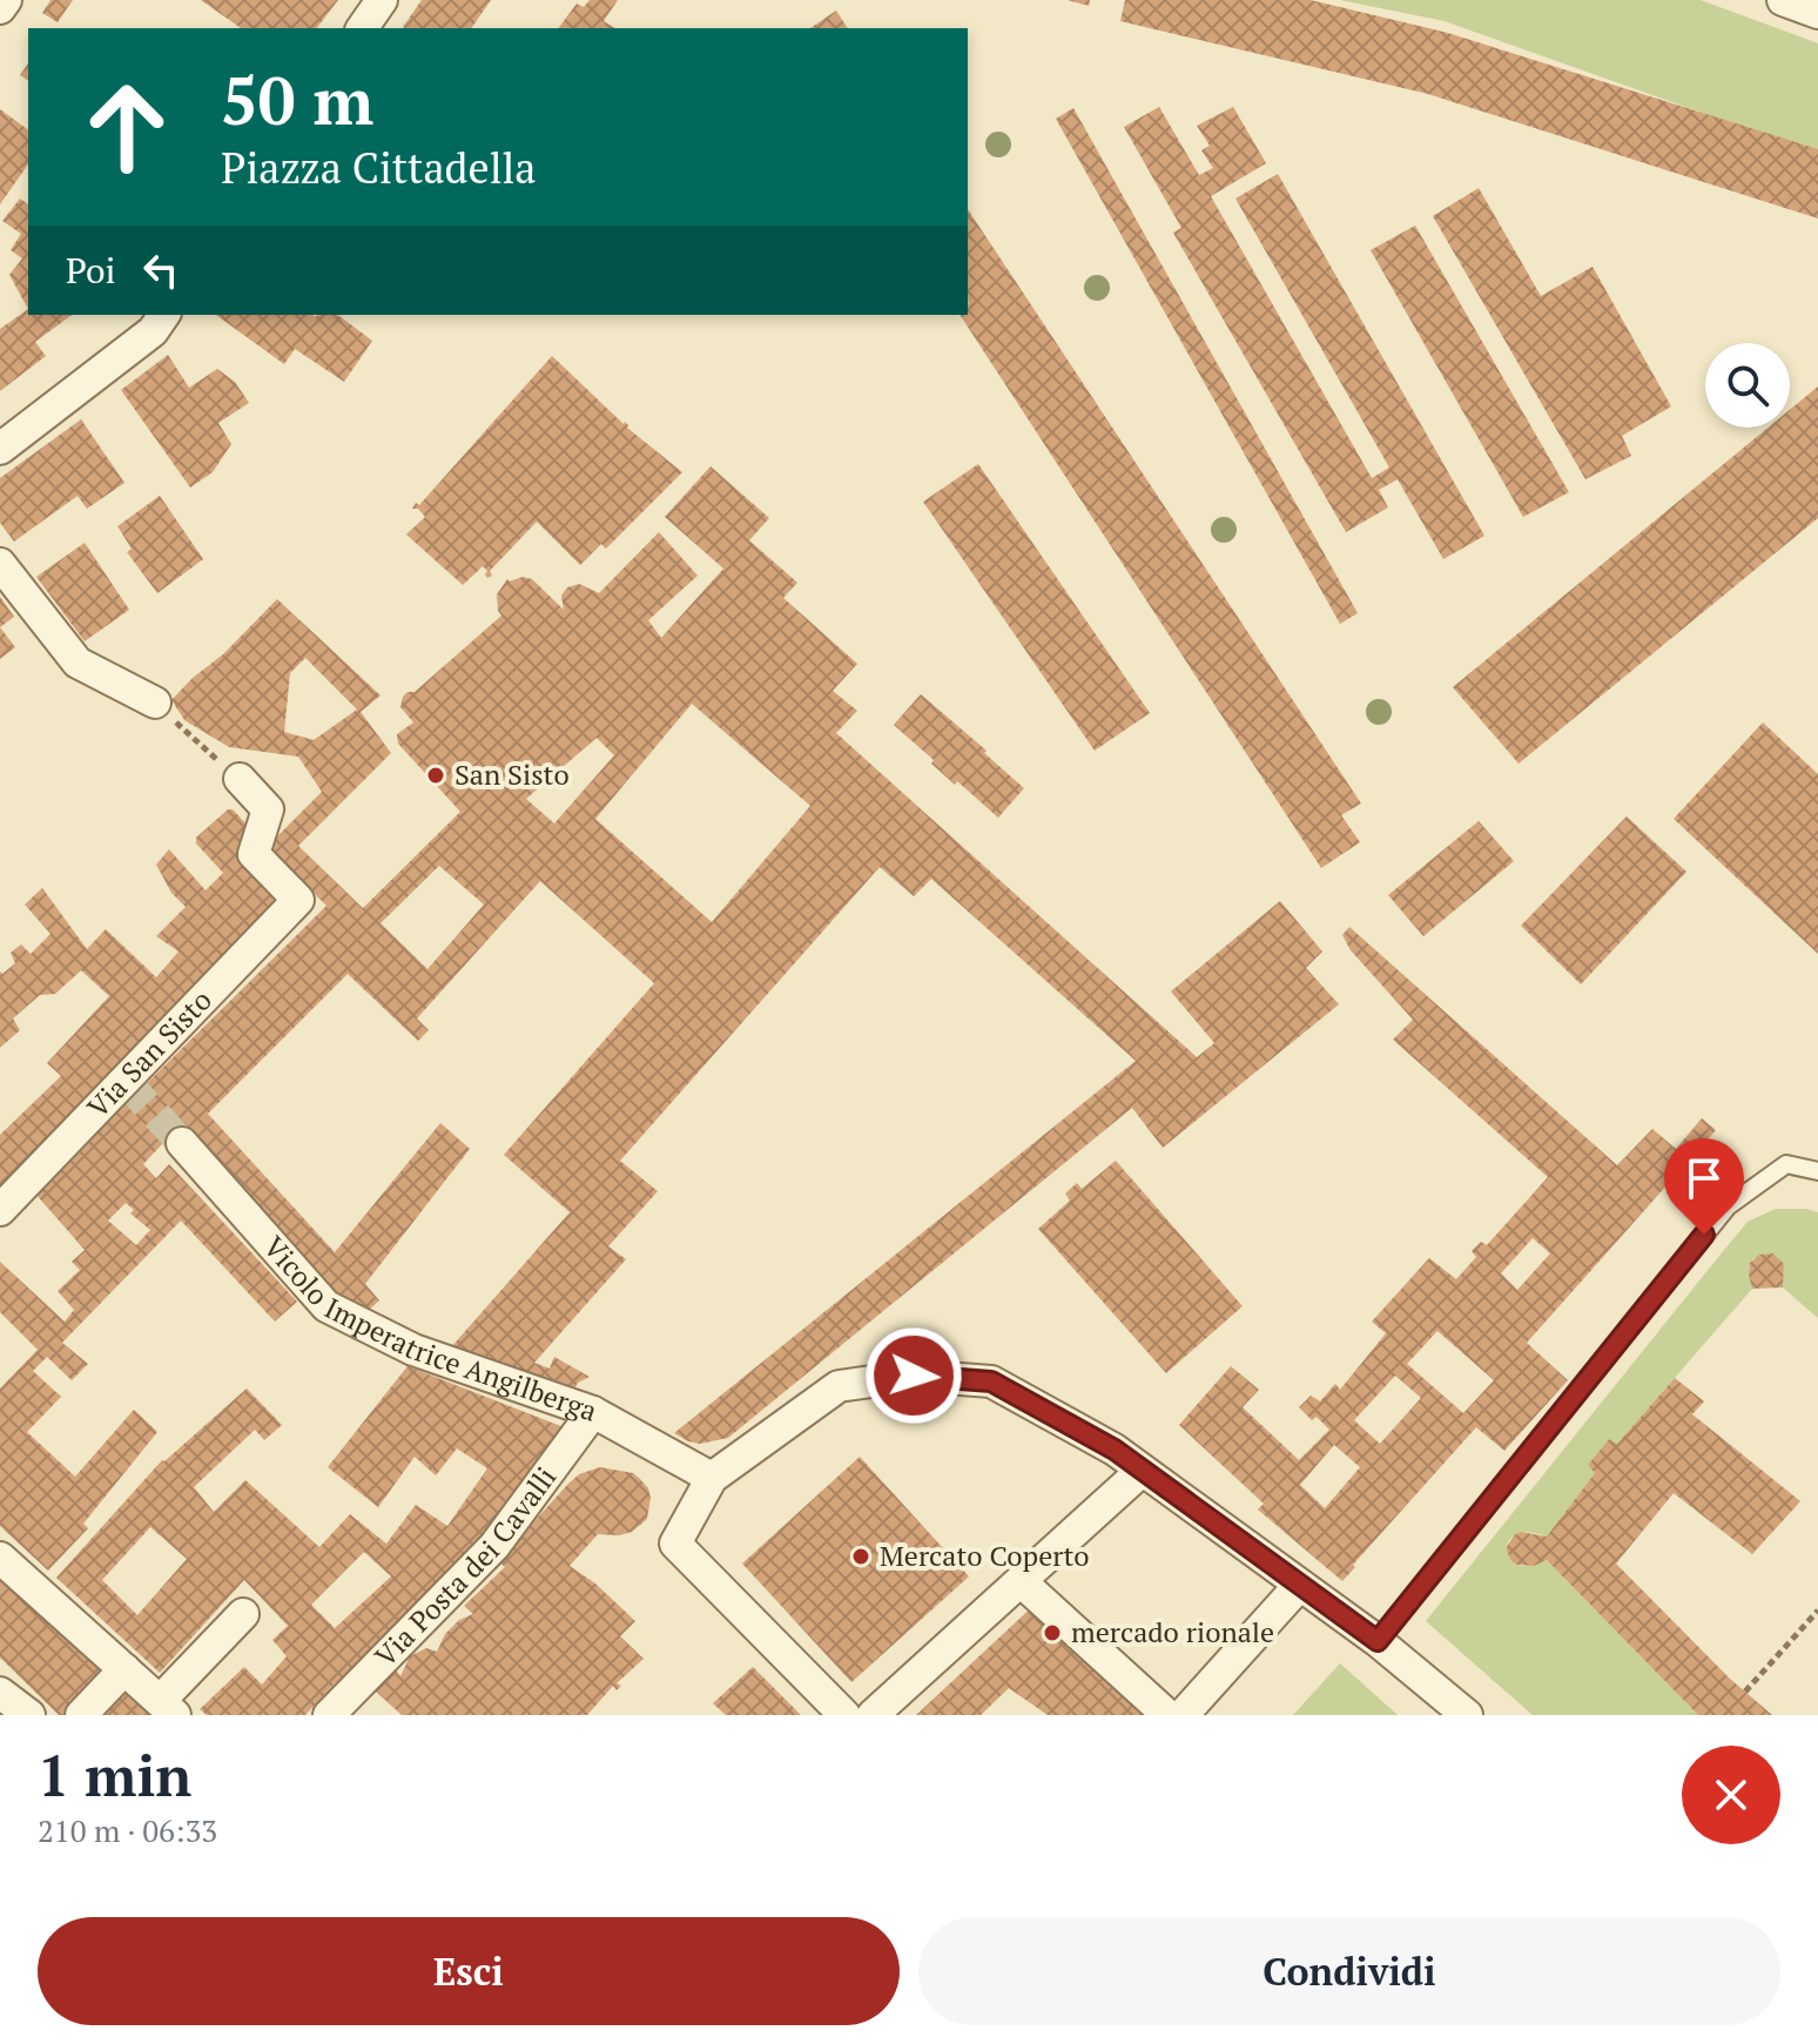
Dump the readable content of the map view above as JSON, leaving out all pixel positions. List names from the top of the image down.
{
  "streets": {
    "street": ["Via San Sisto", "Vicolo Imperatrice Angilberga", "Via Posta dei Cavalli"]
  },
  "crossings": [
    ["Vicolo Imperatrice Angilberga", "Via Posta dei Cavalli"]
  ],
  "places": ["San Sisto", "Mercato Coperto", "mercado rionale"],
  "page": {
    "turn": ["50 m", "Piazza Cittadella"],
    "then": "Poi",
    "heading": ["1 min", "210 m · 06:33"],
    "buttons": ["Esci", "Condividi"]
  }
}
